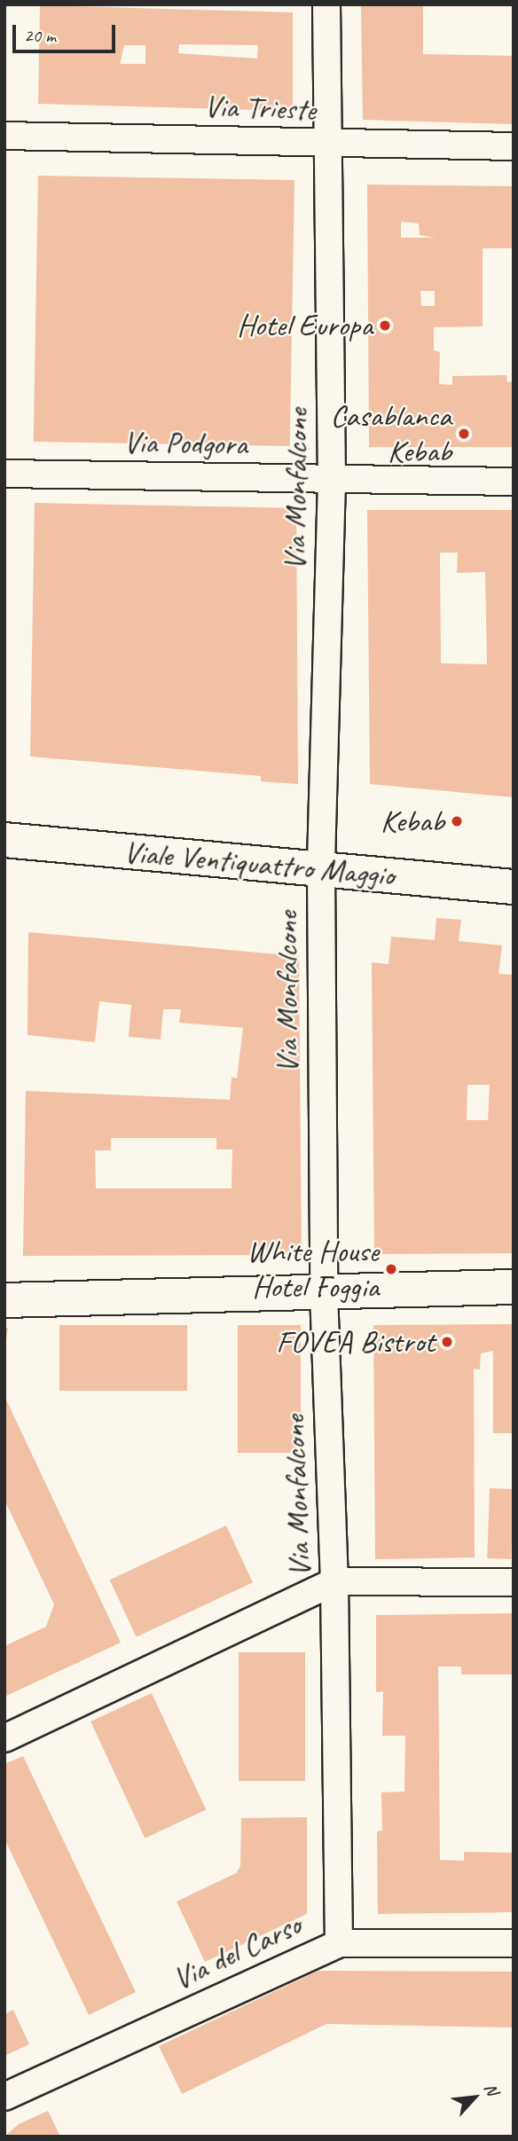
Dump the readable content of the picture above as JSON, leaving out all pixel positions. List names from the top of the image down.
{
  "streets": {
    "street": [
      "Via Trieste",
      "Via Podgora",
      "Via Monfalcone",
      "Viale Ventiquattro Maggio",
      "Via del Carso"
    ]
  },
  "crossings": [
    ["Via Trieste", "Via Monfalcone"],
    ["Via Podgora", "Via Monfalcone"],
    ["Via Monfalcone", "Viale Ventiquattro Maggio"],
    ["Via Monfalcone", "Via del Carso"]
  ],
  "places": [
    "Hotel Europa",
    "Casablanca Kebab",
    "Kebab",
    "White House Hotel Foggia",
    "FOVEA Bistrot"
  ],
  "scale_bar": "20 m",
  "north": "top right"
}
